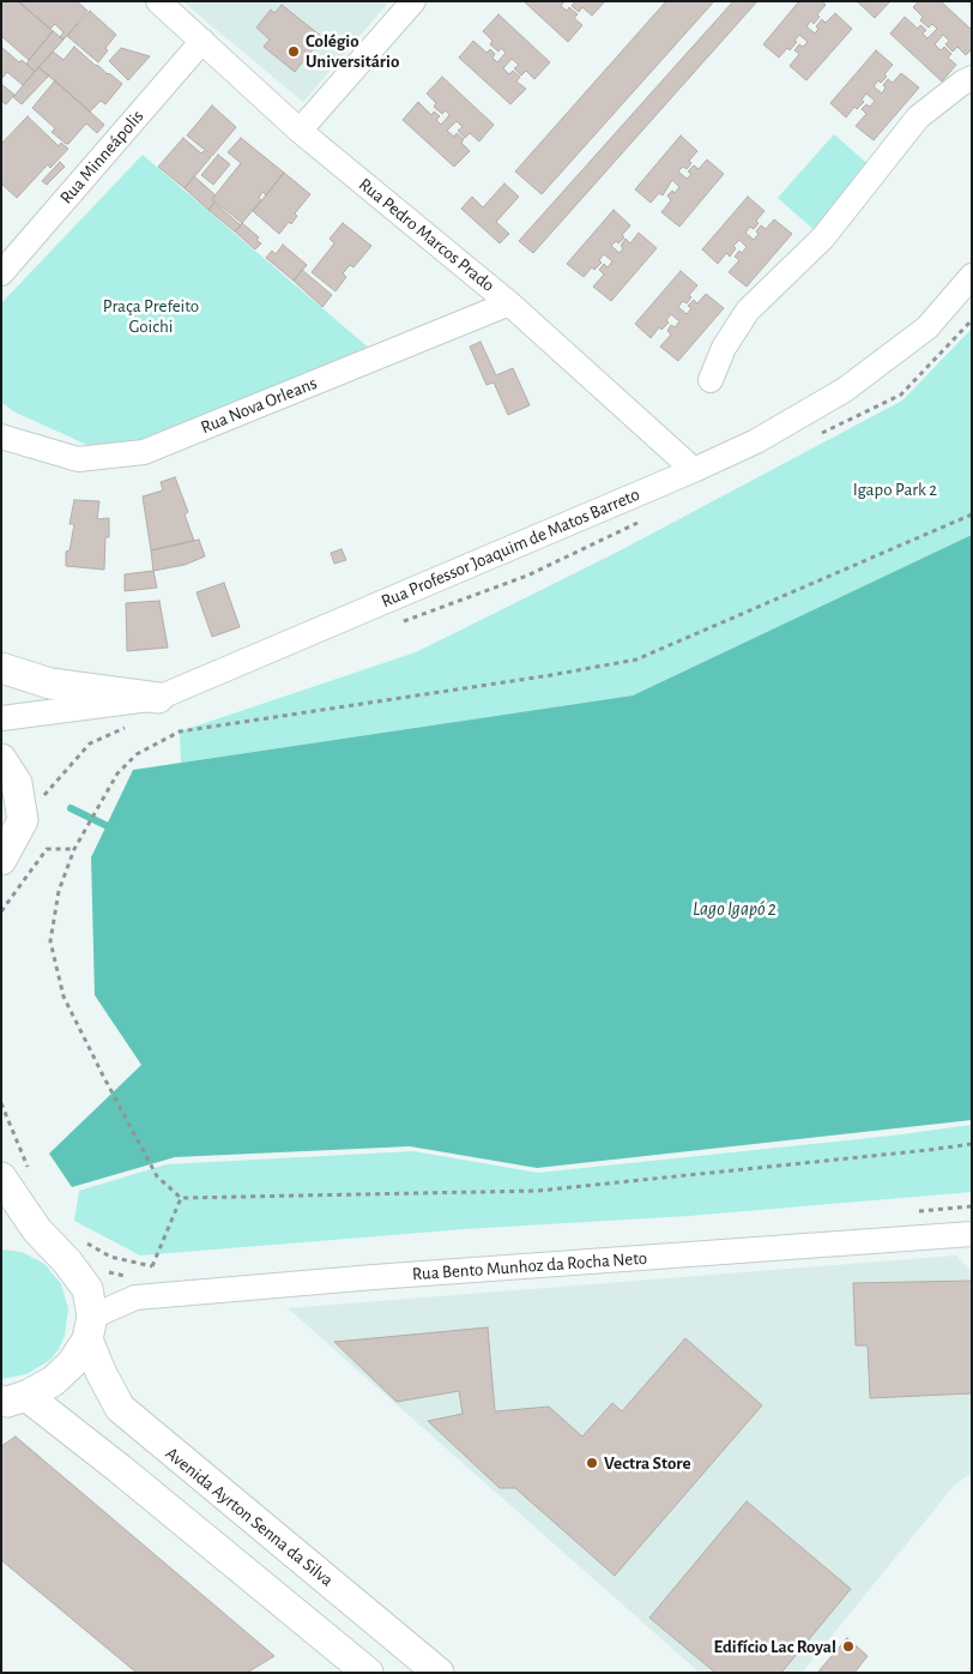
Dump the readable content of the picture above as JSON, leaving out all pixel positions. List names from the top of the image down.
{
  "streets": {
    "main road": ["Avenida Ayrton Senna da Silva"],
    "street": [
      "Rua Minneápolis",
      "Rua Pedro Marcos Prado",
      "Rua Nova Orleans",
      "Rua Professor Joaquim de Matos Barreto",
      "Rua Bento Munhoz da Rocha Neto"
    ]
  },
  "crossings": [
    ["Rua Minneápolis", "Rua Pedro Marcos Prado"],
    ["Rua Pedro Marcos Prado", "Rua Nova Orleans"],
    ["Rua Pedro Marcos Prado", "Rua Professor Joaquim de Matos Barreto"],
    ["Rua Bento Munhoz da Rocha Neto", "Avenida Ayrton Senna da Silva"]
  ],
  "water": ["Lago Igapó 2"],
  "parks": ["Praça Prefeito Goichi", "Igapo Park 2"],
  "places": ["Colégio Universitário", "Vectra Store", "Edifício Lac Royal"]
}
